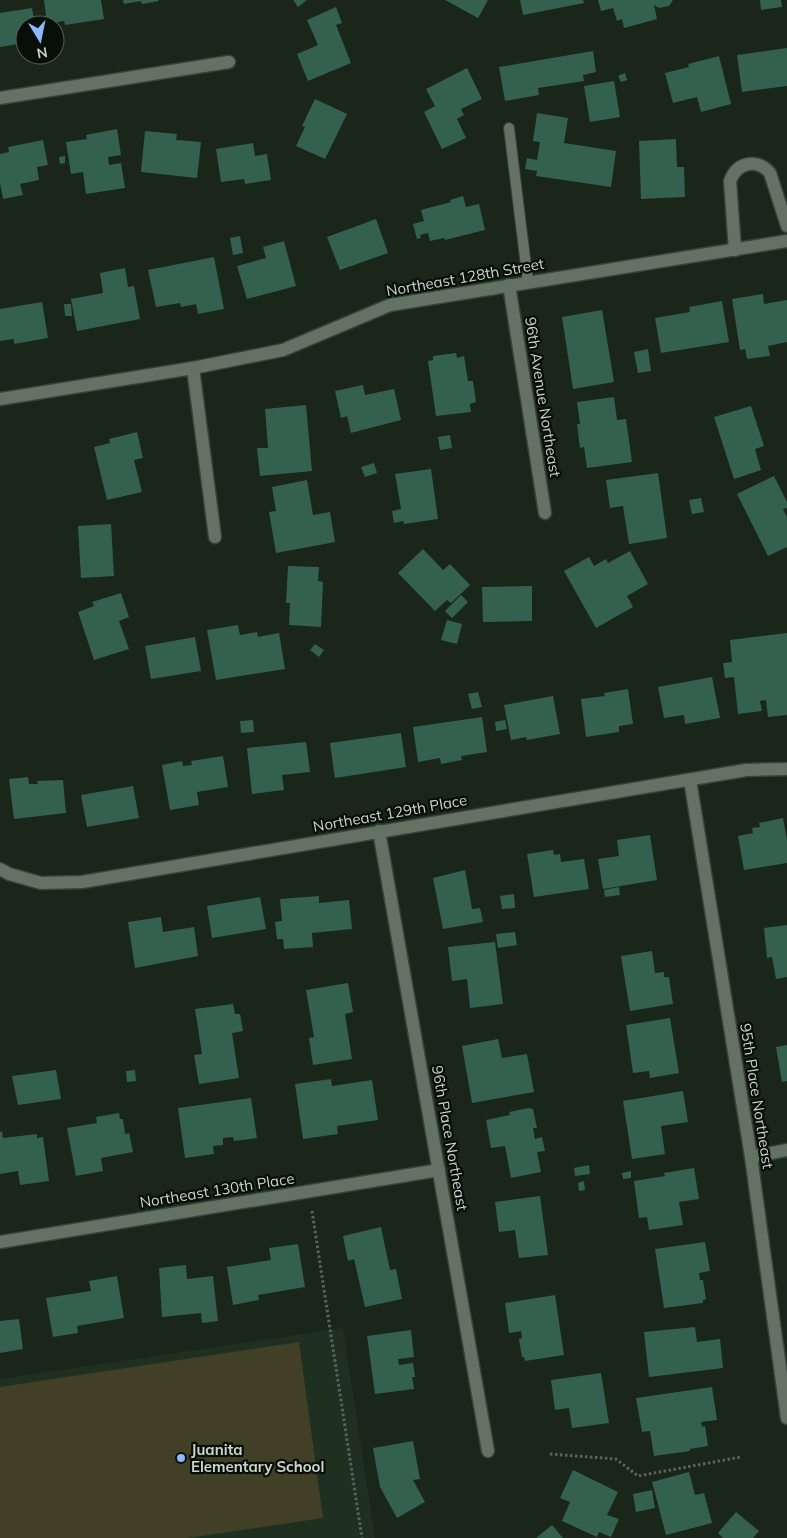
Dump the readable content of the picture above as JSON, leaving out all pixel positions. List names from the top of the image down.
{
  "streets": {
    "street": [
      "Northeast 128th Street",
      "96th Avenue Northeast",
      "Northeast 129th Place",
      "95th Place Northeast",
      "96th Place Northeast",
      "Northeast 130th Place"
    ]
  },
  "crossings": [
    ["Northeast 128th Street", "96th Avenue Northeast"],
    ["Northeast 129th Place", "95th Place Northeast"],
    ["Northeast 129th Place", "96th Place Northeast"],
    ["96th Place Northeast", "Northeast 130th Place"]
  ],
  "places": ["Juanita Elementary School"],
  "north": "bottom"
}
